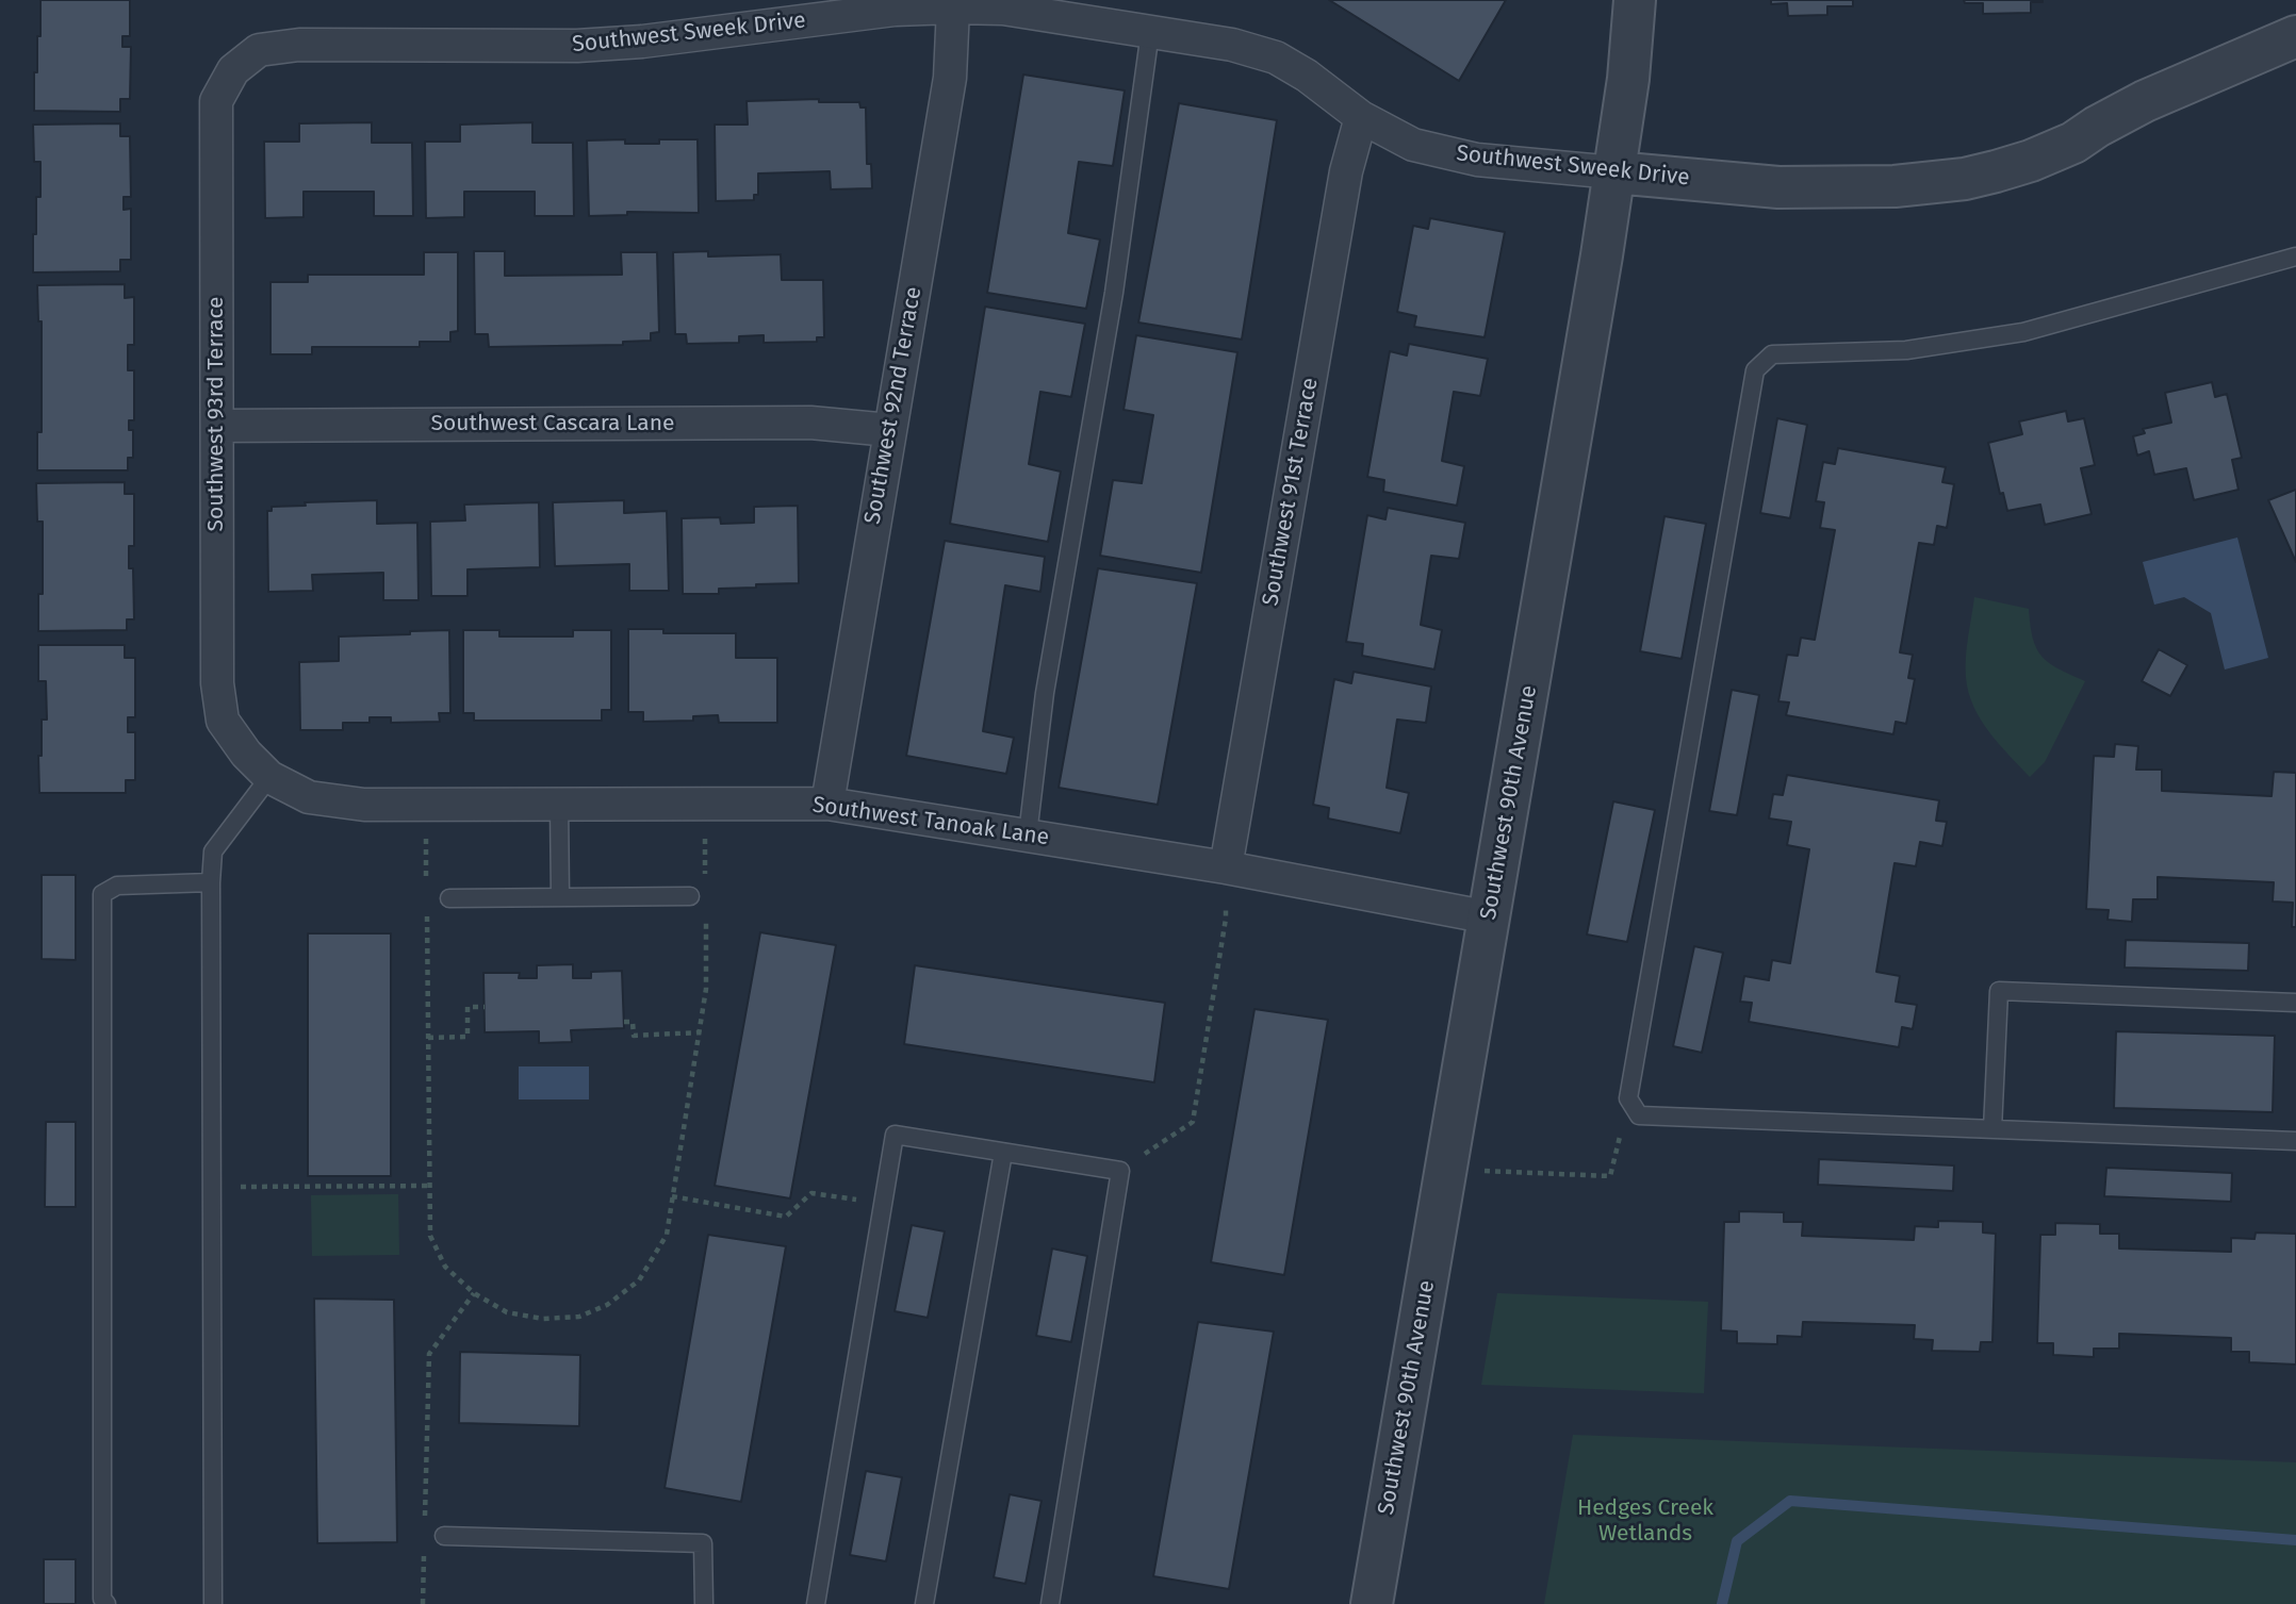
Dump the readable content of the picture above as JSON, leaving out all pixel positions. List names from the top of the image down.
{
  "streets": {
    "street": [
      "Southwest Sweek Drive",
      "Southwest 92nd Terrace",
      "Southwest 93rd Terrace",
      "Southwest Cascara Lane",
      "Southwest 91st Terrace",
      "Southwest 90th Avenue",
      "Southwest Tanoak Lane"
    ]
  },
  "crossings": [
    ["Southwest Sweek Drive", "Southwest 92nd Terrace"],
    ["Southwest Sweek Drive", "Southwest 93rd Terrace"],
    ["Southwest Sweek Drive", "Southwest 91st Terrace"],
    ["Southwest Sweek Drive", "Southwest 90th Avenue"],
    ["Southwest 92nd Terrace", "Southwest Cascara Lane"],
    ["Southwest 92nd Terrace", "Southwest Tanoak Lane"],
    ["Southwest 93rd Terrace", "Southwest Cascara Lane"],
    ["Southwest 93rd Terrace", "Southwest Tanoak Lane"],
    ["Southwest 91st Terrace", "Southwest Tanoak Lane"],
    ["Southwest 90th Avenue", "Southwest Tanoak Lane"]
  ],
  "parks": ["Hedges Creek Wetlands"]
}
